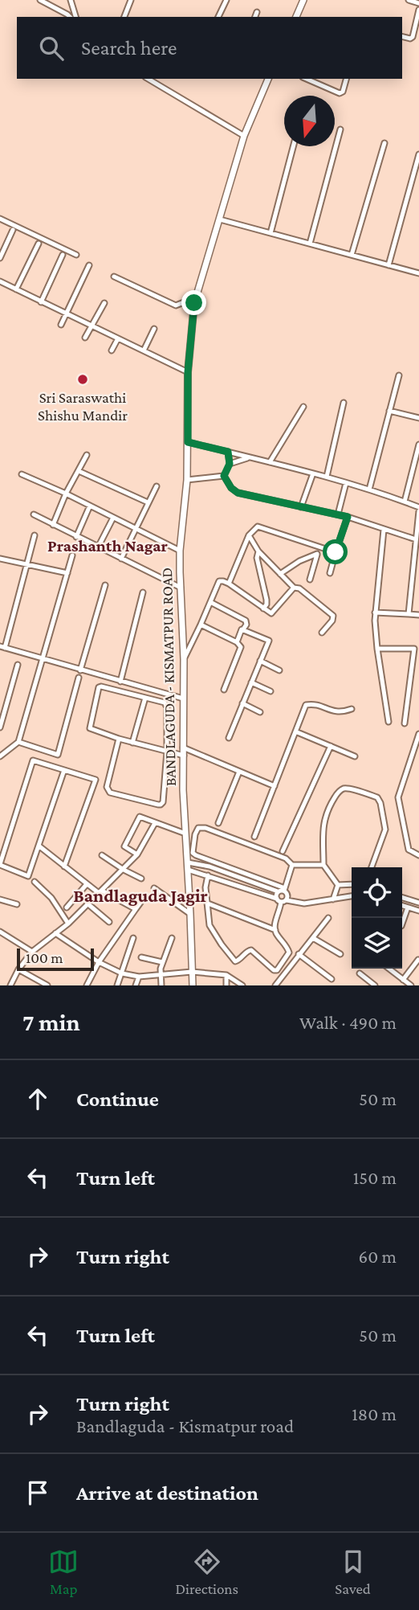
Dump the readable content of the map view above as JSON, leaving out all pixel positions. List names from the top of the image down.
{
  "streets": {
    "street": ["BANDLAGUDA - KISMATPUR ROAD"]
  },
  "districts": ["Prashanth Nagar", "Bandlaguda Jagir"],
  "places": ["Sri Saraswathi Shishu Mandir"],
  "scale_bar": "100 m",
  "north": "bottom",
  "page": {
    "search": "Search here",
    "scale": "100 m",
    "heading": ["7 min", "Walk · 490 m"],
    "list": [
      ["Continue", "50 m"],
      ["Turn left", "150 m"],
      ["Turn right", "60 m"],
      ["Turn left", "50 m"],
      ["Turn right", "Bandlaguda - Kismatpur road", "180 m"],
      "Arrive at destination"
    ],
    "nav": ["Map", "Directions", "Saved"]
  }
}
